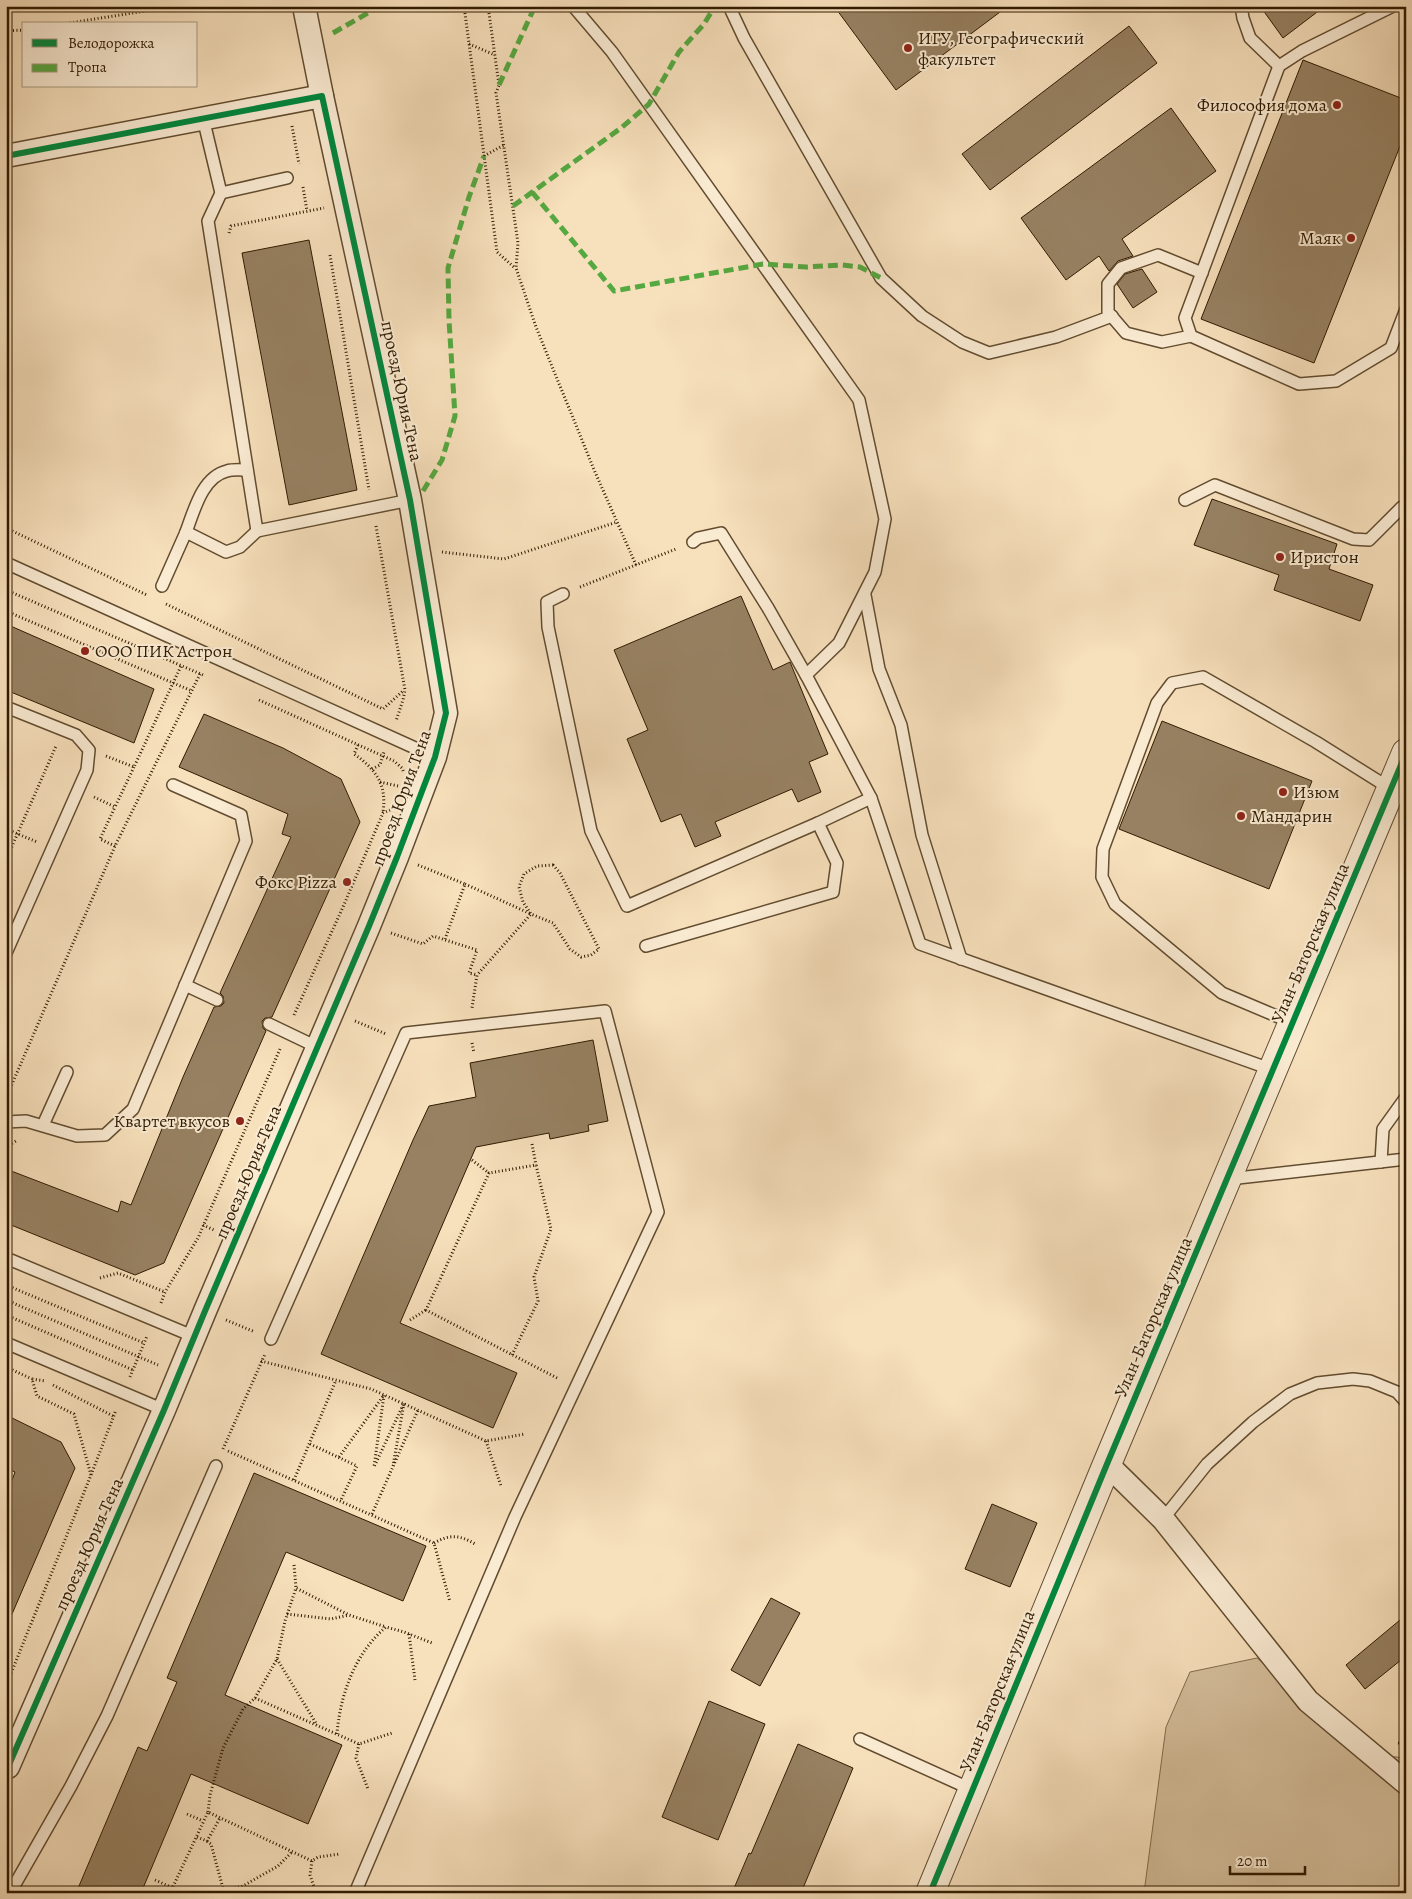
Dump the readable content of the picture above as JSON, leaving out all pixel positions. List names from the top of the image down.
{
  "streets": {
    "street": ["проезд Юрия Тена", "Улан-Баторская улица"]
  },
  "places": [
    "ИГУ, Географический факультет",
    "Философия дома",
    "Маяк",
    "Иристон",
    "ООО ПИК Астрон",
    "Изюм",
    "Мандарин",
    "Фокс Pizza",
    "Квартет вкусов"
  ],
  "legend": ["Велодорожка", "Тропа"],
  "scale_bar": "20 m"
}
